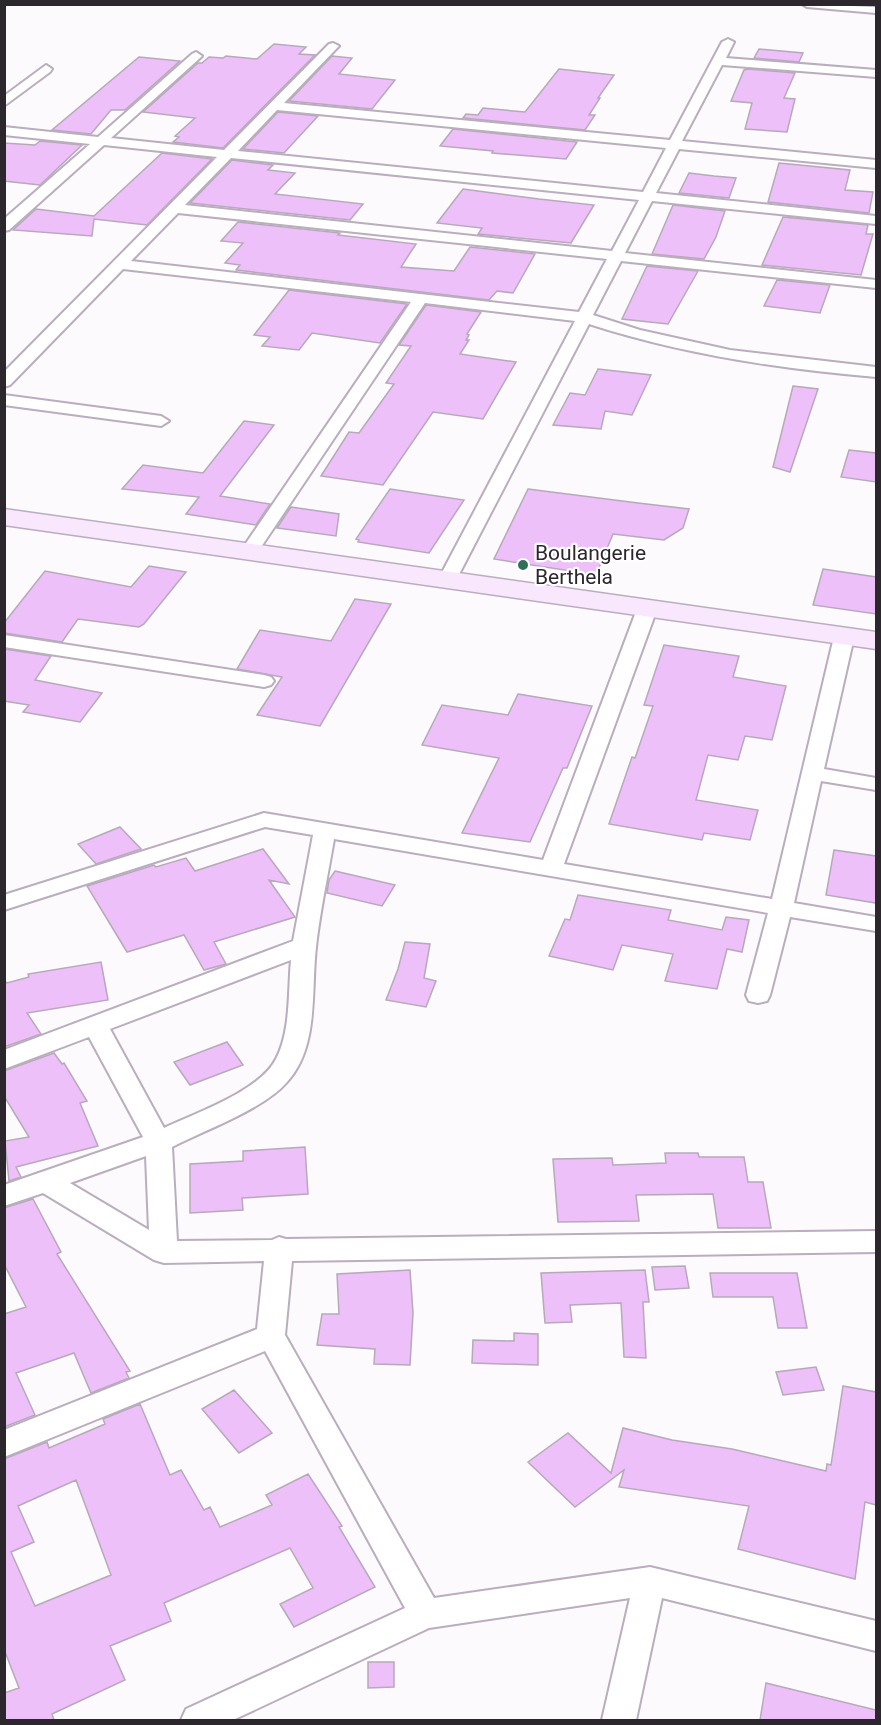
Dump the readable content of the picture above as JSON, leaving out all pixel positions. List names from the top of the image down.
{
  "places": ["Boulangerie Berthela"]
}
